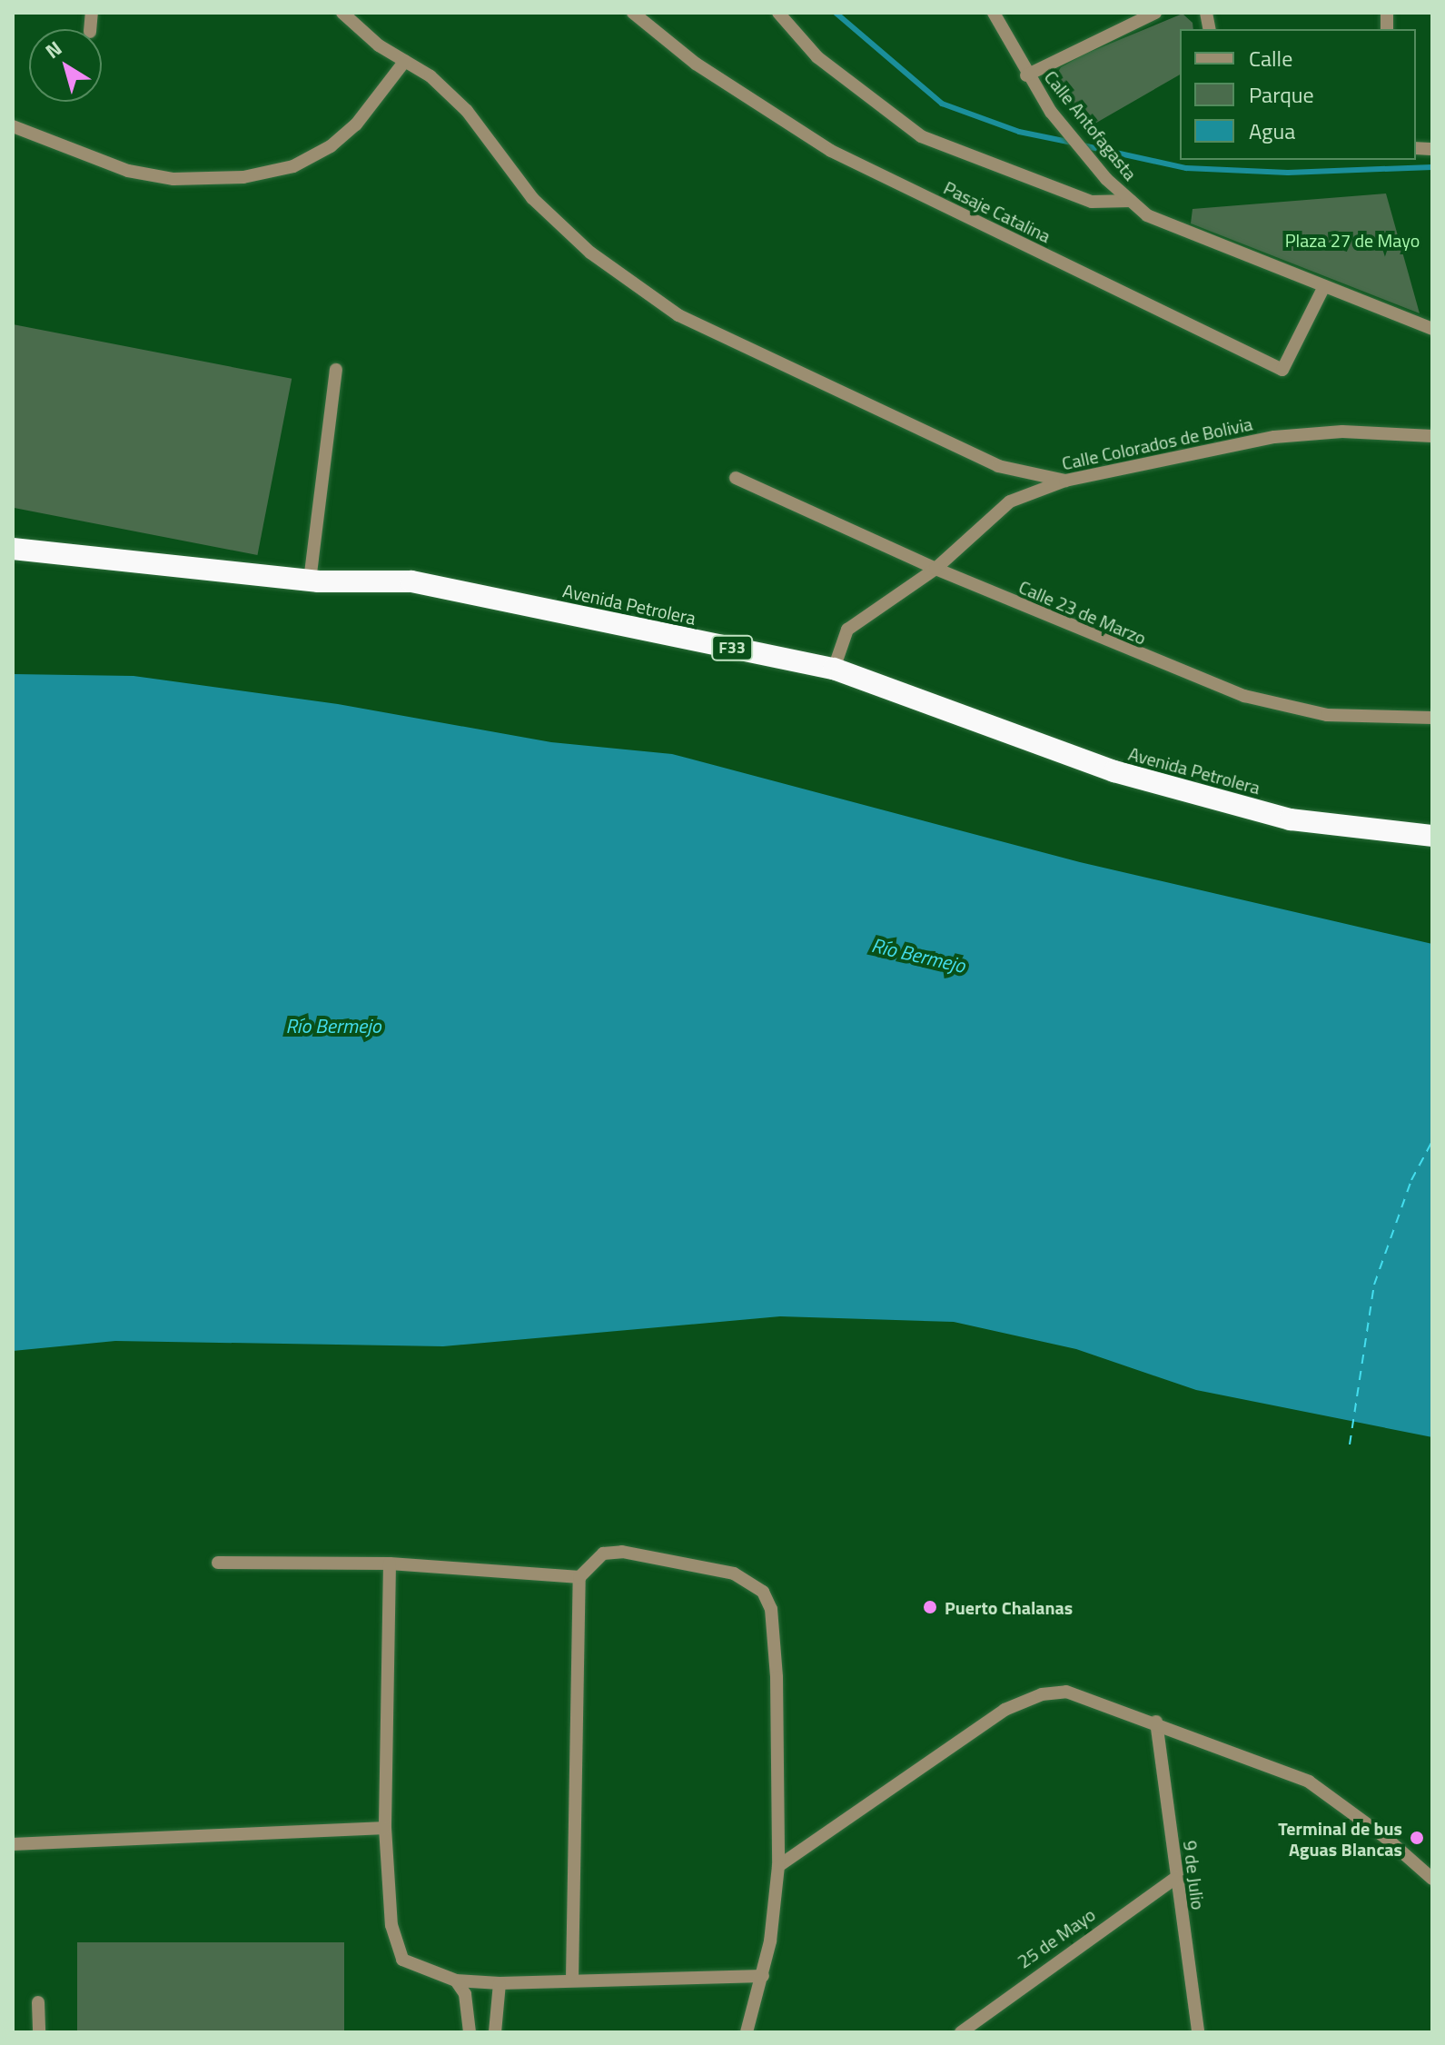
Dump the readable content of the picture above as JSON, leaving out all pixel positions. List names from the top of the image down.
{
  "streets": {
    "highway": ["Avenida Petrolera", "F33"],
    "street": [
      "Calle Antofagasta",
      "Pasaje Catalina",
      "Calle Colorados de Bolivia",
      "Calle 23 de Marzo",
      "9 de Julio",
      "25 de Mayo"
    ]
  },
  "crossings": [
    ["Calle Antofagasta", "Pasaje Catalina"],
    ["Calle Colorados de Bolivia", "Avenida Petrolera"],
    ["Calle Colorados de Bolivia", "Calle 23 de Marzo"],
    ["9 de Julio", "25 de Mayo"]
  ],
  "water": ["Río Bermejo"],
  "parks": ["Plaza 27 de Mayo"],
  "places": ["Puerto Chalanas", "Terminal de bus Aguas Blancas"],
  "legend": ["Calle", "Parque", "Agua"],
  "north": "top left"
}
